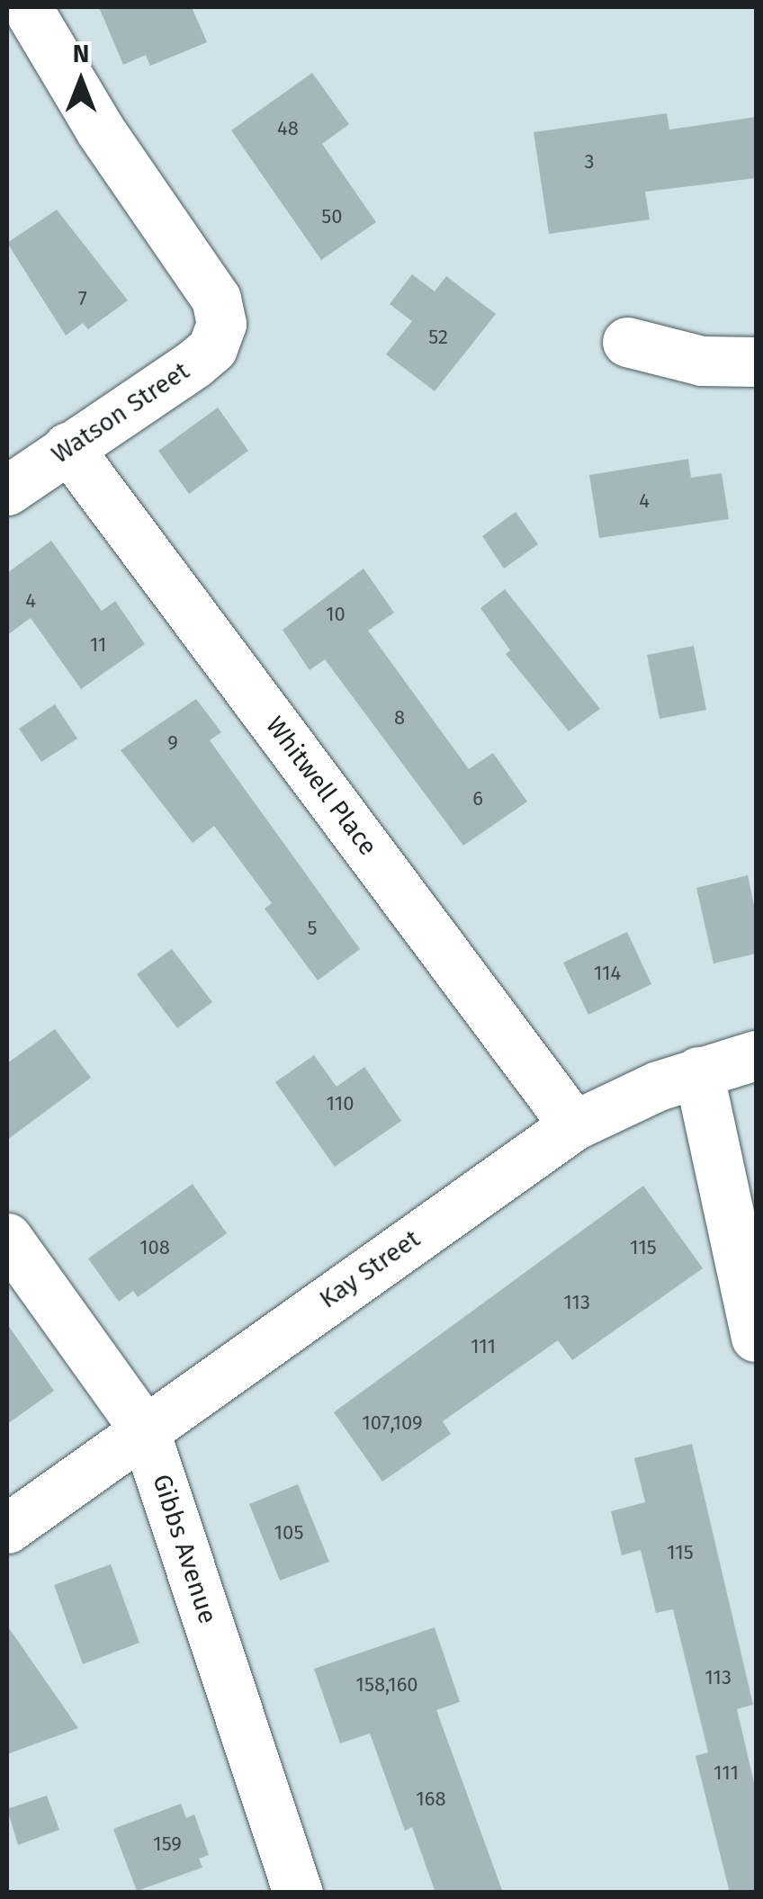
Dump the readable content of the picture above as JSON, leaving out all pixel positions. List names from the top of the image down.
{
  "streets": {
    "street": [
      "Watson Street",
      "Whitwell Place",
      "Kay Street",
      "Gibbs Avenue"
    ]
  },
  "crossings": [
    ["Watson Street", "Whitwell Place"],
    ["Whitwell Place", "Kay Street"],
    ["Kay Street", "Gibbs Avenue"]
  ],
  "house_numbers": [
    "48",
    "3",
    "50",
    "7",
    "52",
    "4",
    "4",
    "10",
    "11",
    "8",
    "9",
    "6",
    "5",
    "114",
    "110",
    "108",
    "115",
    "113",
    "111",
    "107,109",
    "105",
    "115",
    "113",
    "158,160",
    "111",
    "168",
    "159"
  ],
  "north": "top"
}
